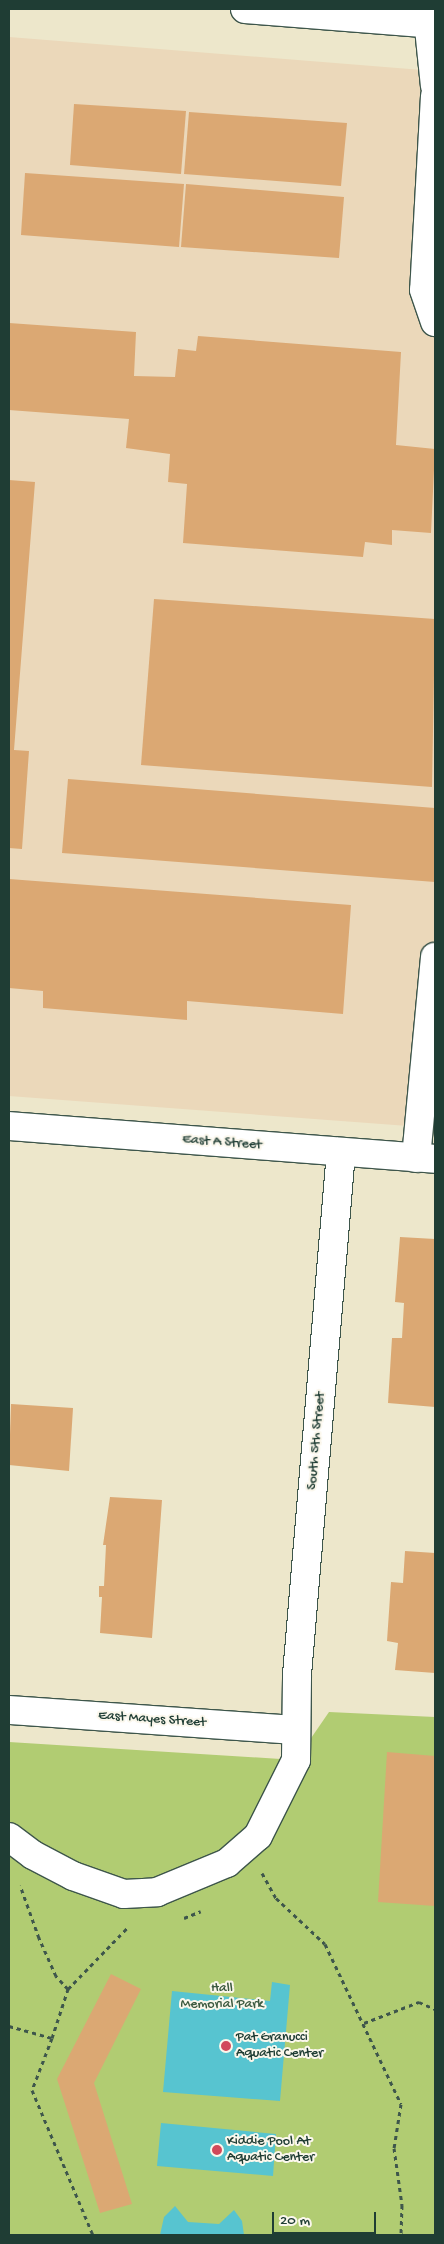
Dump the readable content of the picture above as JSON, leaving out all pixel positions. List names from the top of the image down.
{
  "streets": {
    "street": ["East A Street", "South 5th Street", "East Mayes Street"]
  },
  "crossings": [
    ["East A Street", "South 5th Street"],
    ["South 5th Street", "East Mayes Street"]
  ],
  "parks": ["Hall Memorial Park"],
  "places": ["Pat Granucci Aquatic Center", "Kiddie Pool At Aquatic Center"],
  "scale_bar": "20 m"
}
